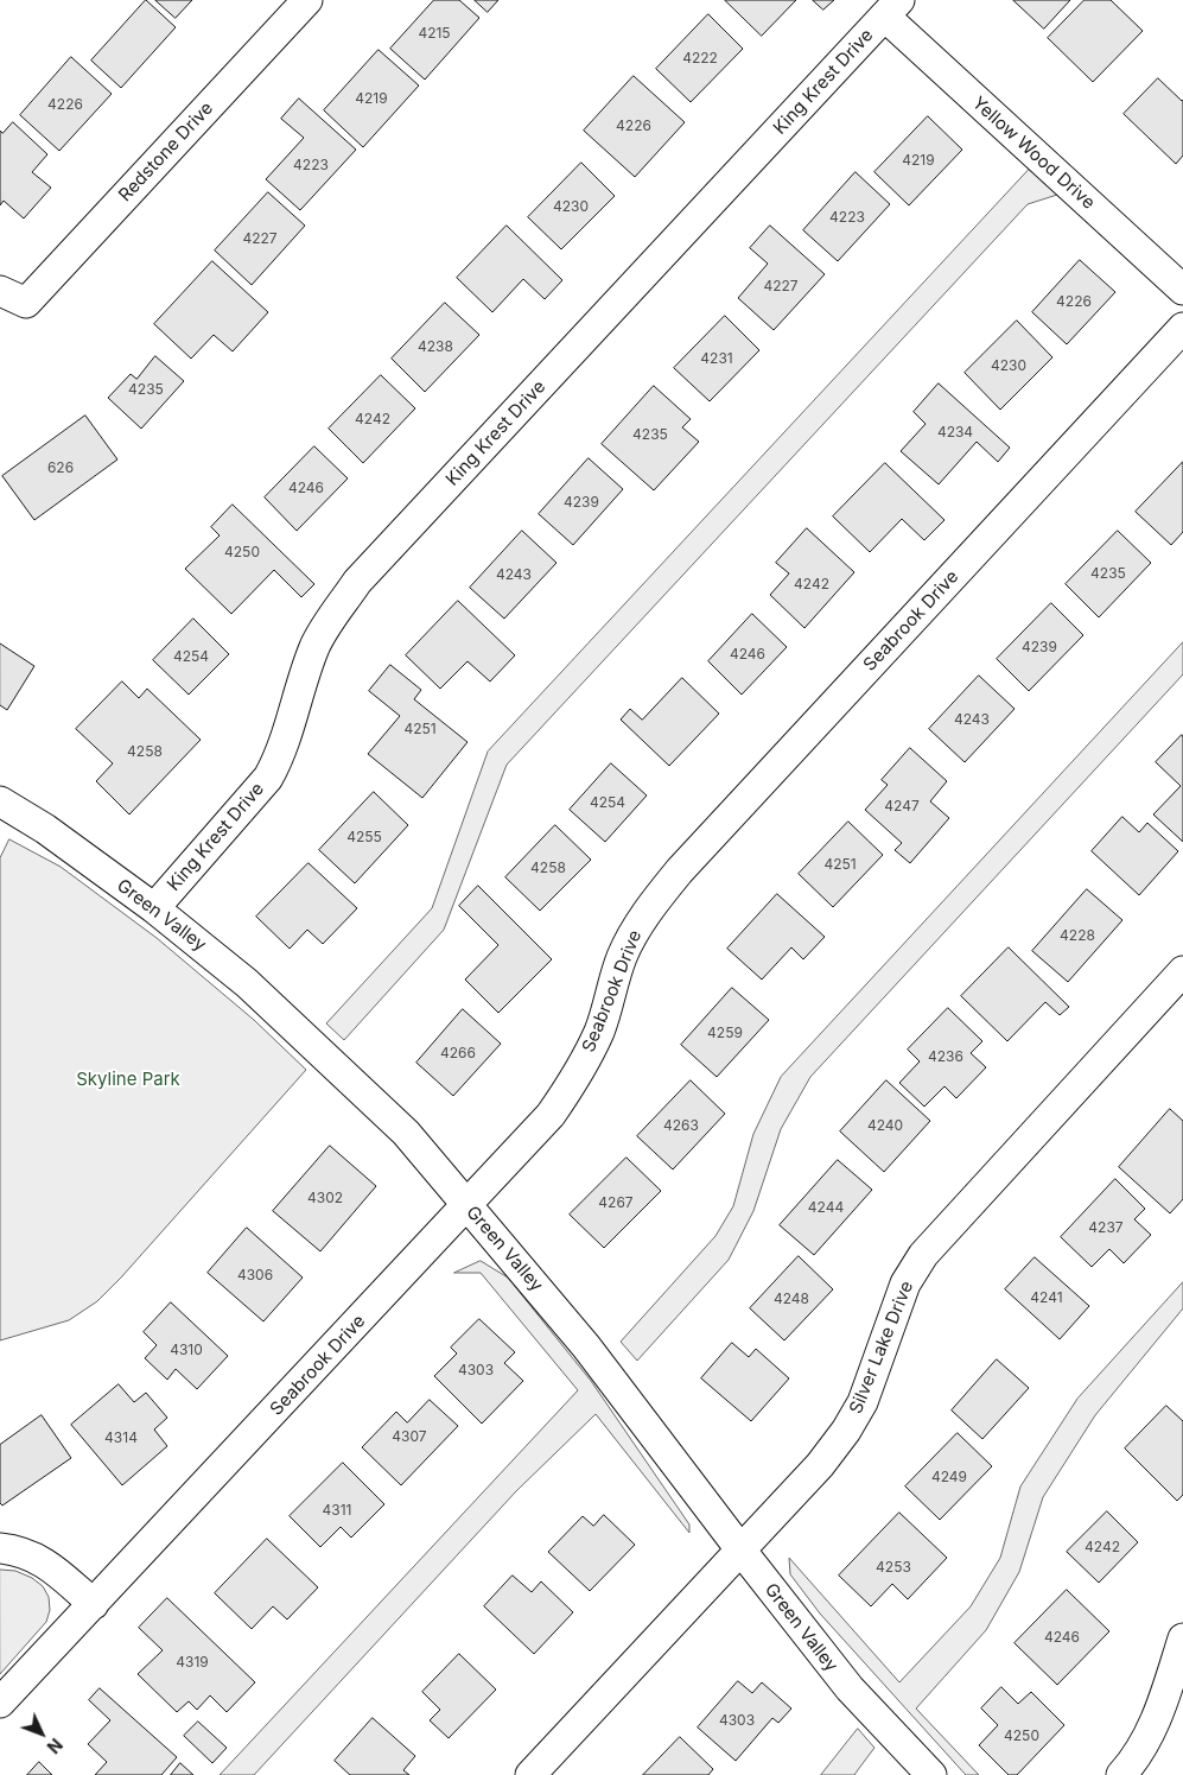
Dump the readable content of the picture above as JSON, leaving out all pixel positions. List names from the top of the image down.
{
  "streets": {
    "street": [
      "King Krest Drive",
      "Redstone Drive",
      "Yellow Wood Drive",
      "Seabrook Drive",
      "Green Valley",
      "Silver Lake Drive"
    ]
  },
  "crossings": [
    ["King Krest Drive", "Yellow Wood Drive"],
    ["King Krest Drive", "Green Valley"],
    ["Seabrook Drive", "Green Valley"],
    ["Green Valley", "Silver Lake Drive"]
  ],
  "parks": ["Skyline Park"],
  "house_numbers": [
    "4215",
    "4222",
    "4219",
    "4226",
    "4226",
    "4219",
    "4223",
    "4230",
    "4223",
    "4227",
    "4227",
    "4226",
    "4238",
    "4231",
    "4230",
    "4235",
    "4242",
    "4234",
    "4235",
    "626",
    "4246",
    "4239",
    "4250",
    "4235",
    "4243",
    "4242",
    "4239",
    "4246",
    "4254",
    "4243",
    "4251",
    "4258",
    "4254",
    "4247",
    "4255",
    "4251",
    "4258",
    "4228",
    "4259",
    "4266",
    "4236",
    "4263",
    "4240",
    "4302",
    "4267",
    "4244",
    "4237",
    "4306",
    "4241",
    "4248",
    "4310",
    "4303",
    "4307",
    "4314",
    "4249",
    "4311",
    "4242",
    "4253",
    "4246",
    "4319",
    "4303",
    "4250"
  ],
  "north": "bottom right"
}
